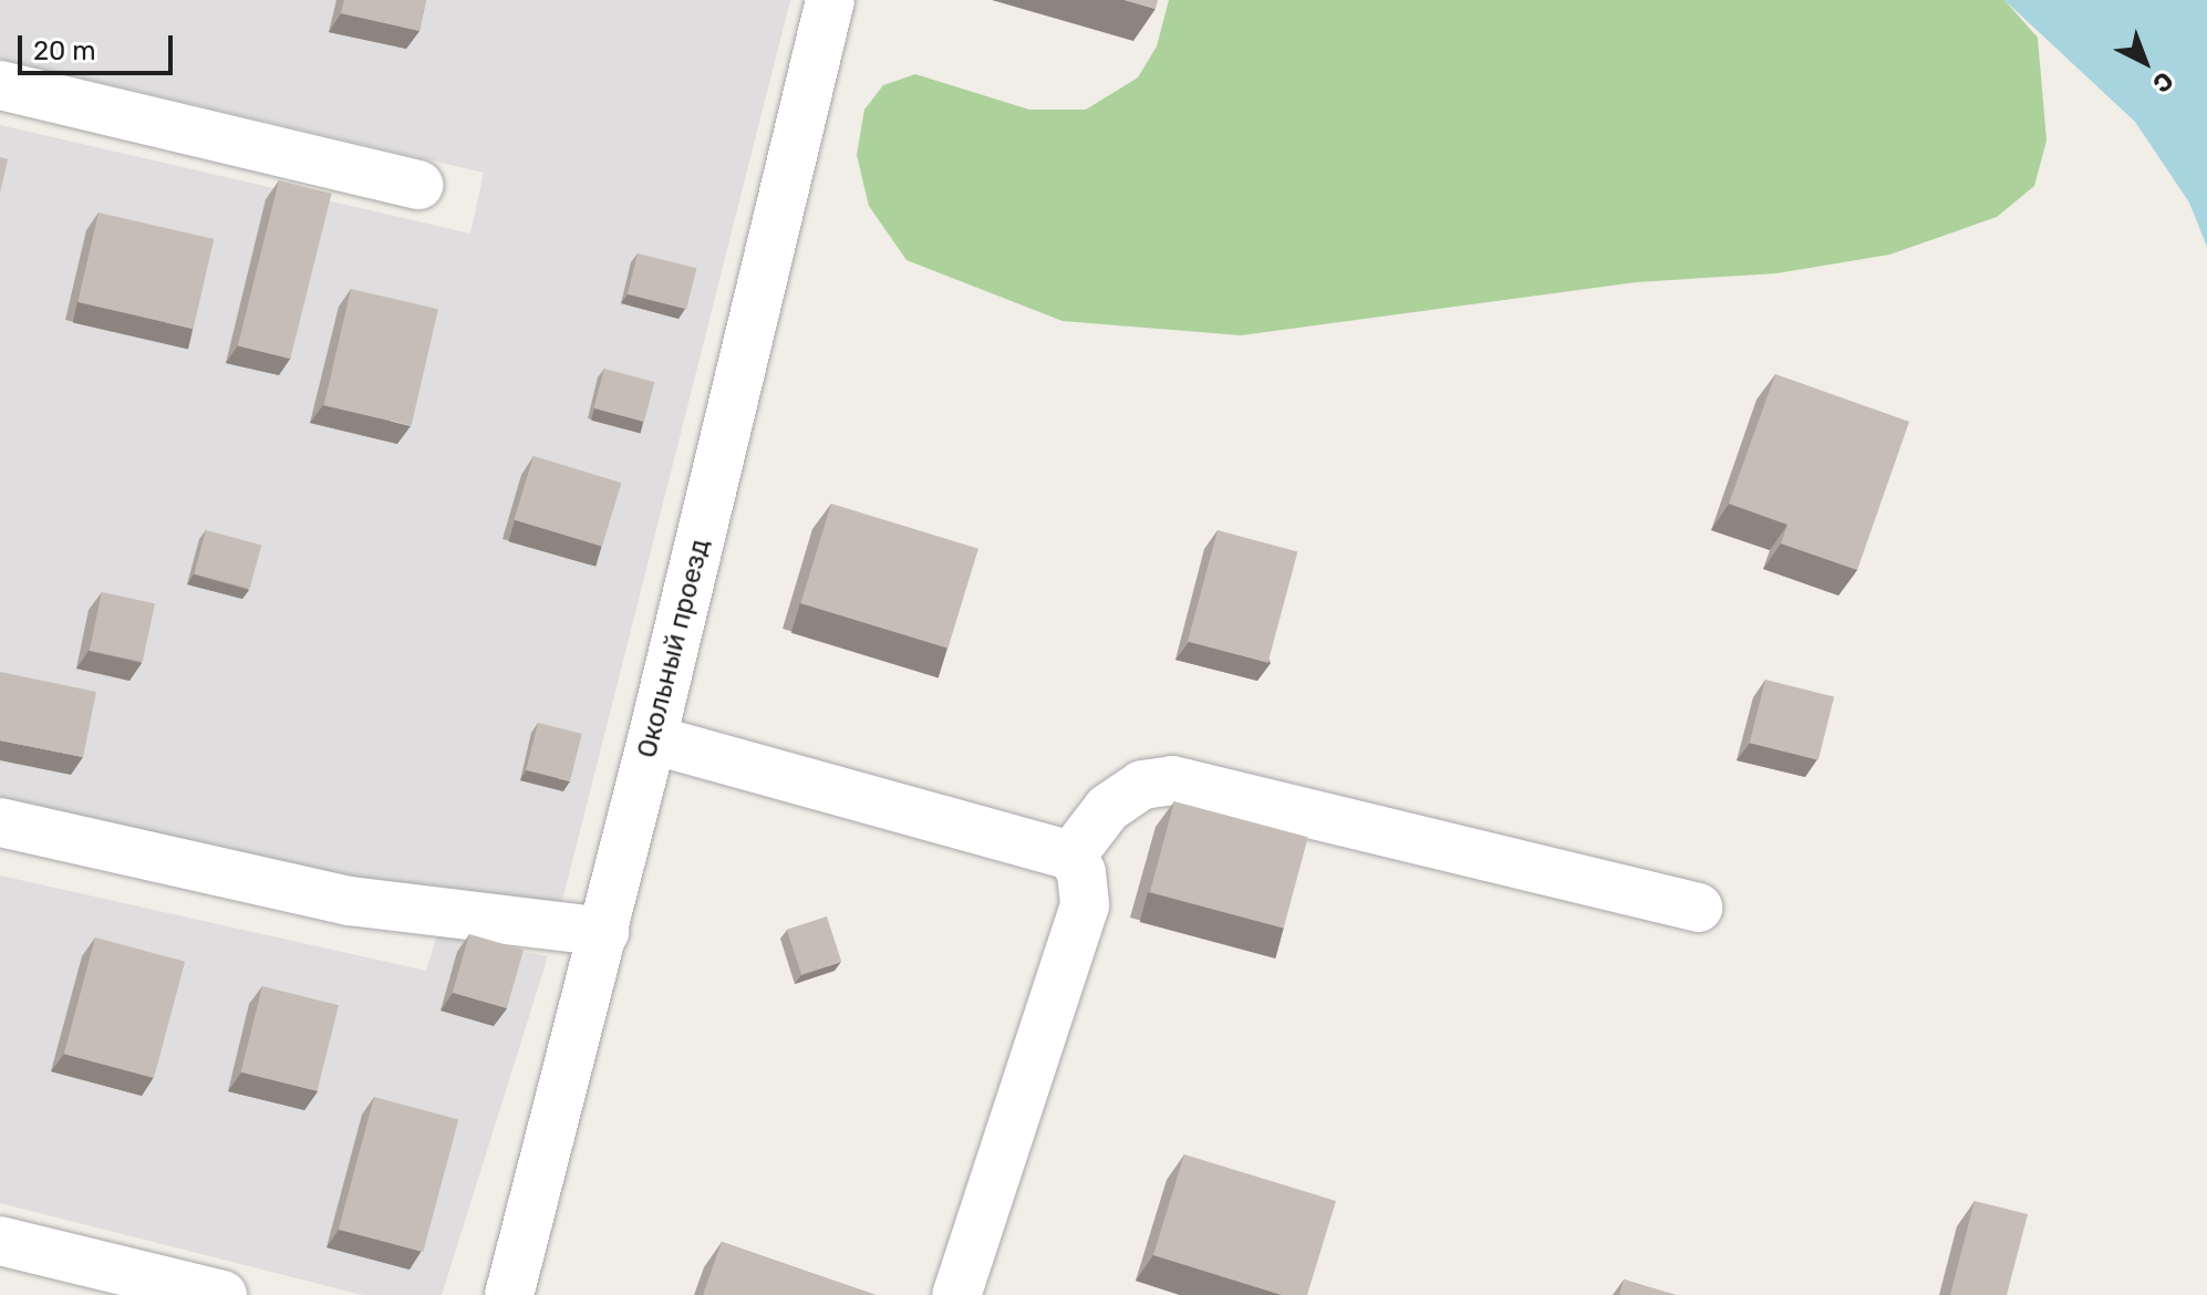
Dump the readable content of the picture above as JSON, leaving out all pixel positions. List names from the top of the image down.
{
  "streets": {
    "street": ["Окольный проезд"]
  },
  "scale_bar": "20 m",
  "north": "bottom right"
}
